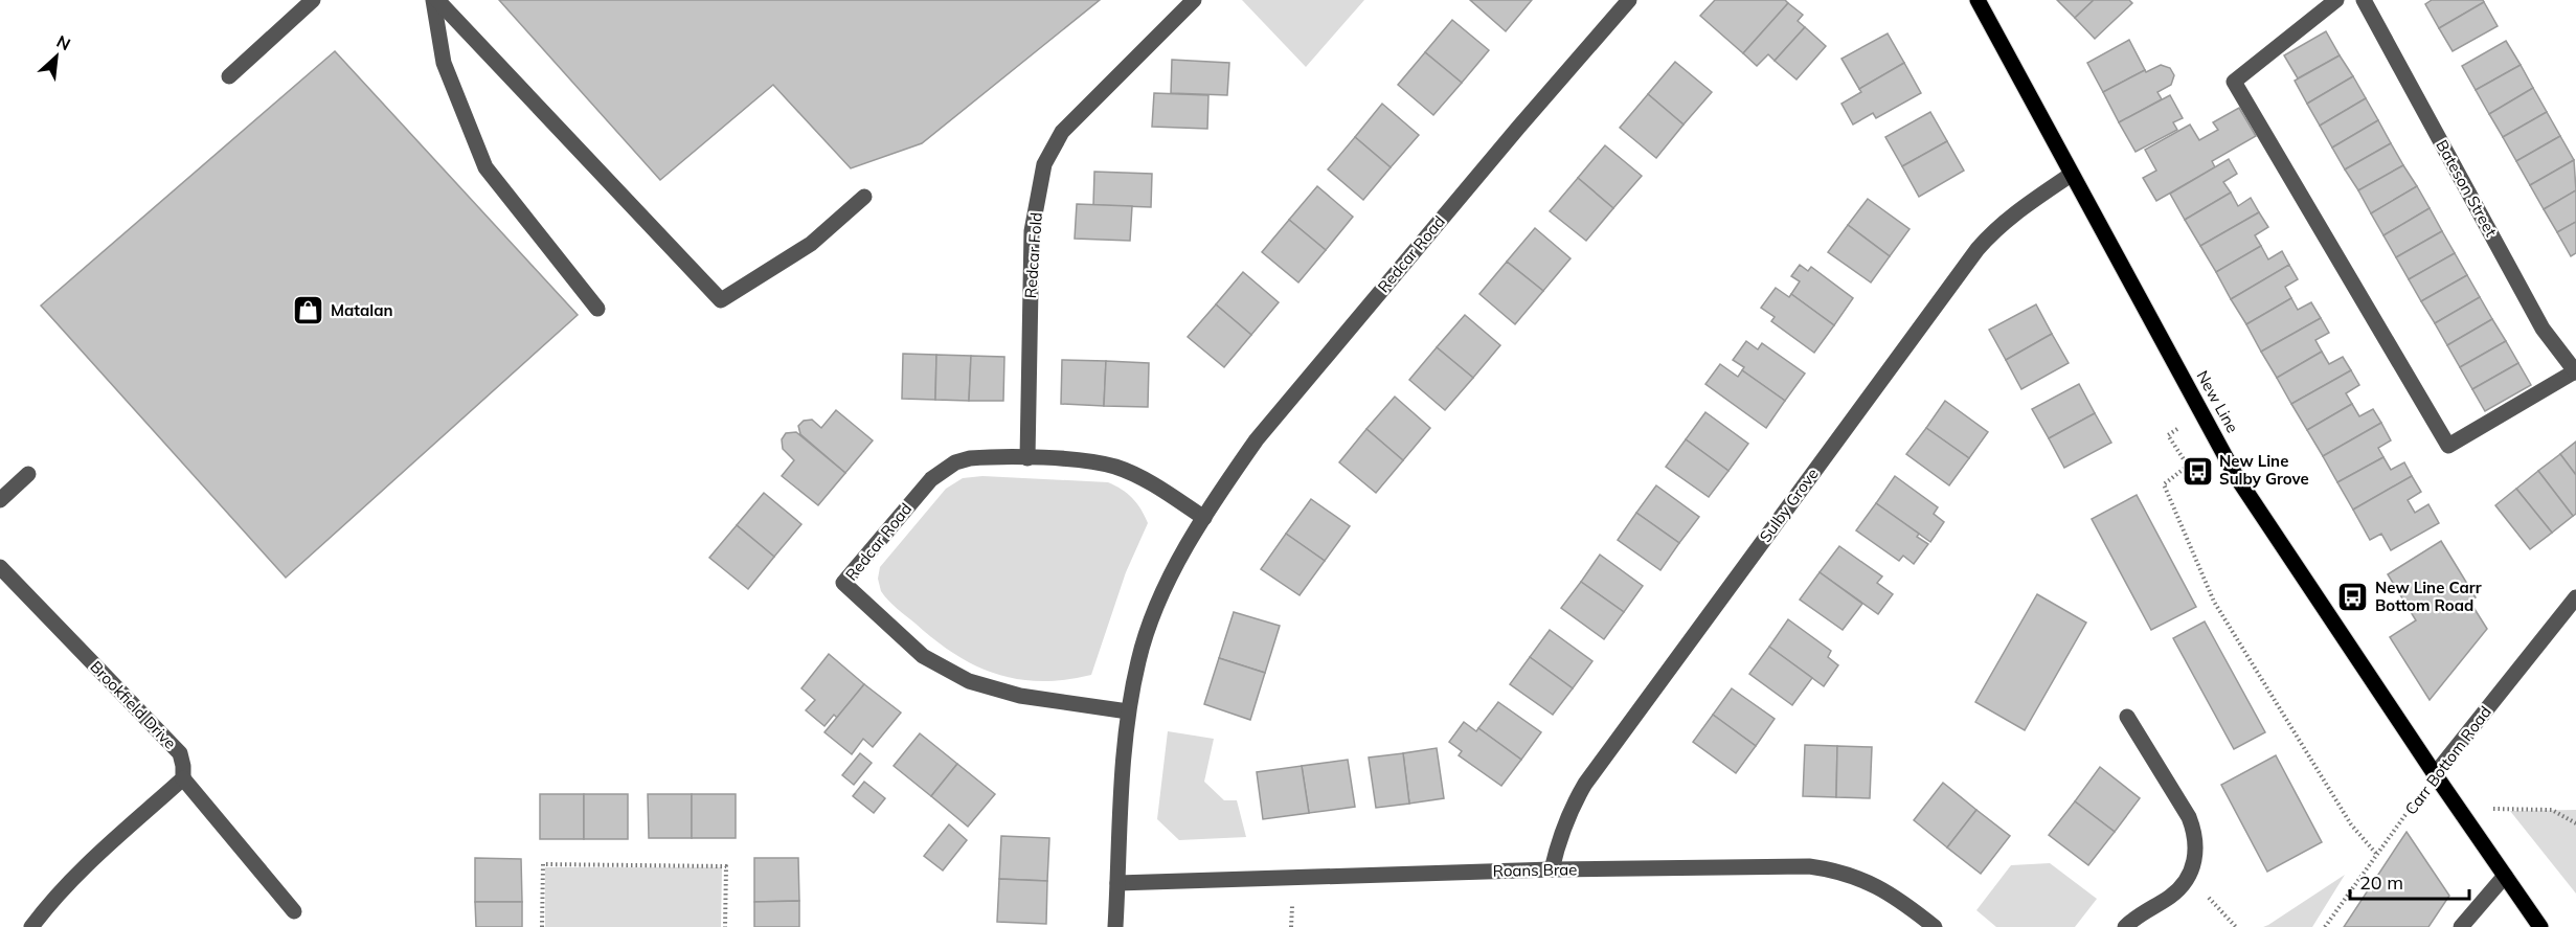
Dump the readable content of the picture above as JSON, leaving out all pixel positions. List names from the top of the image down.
{
  "streets": {
    "main road": ["New Line"],
    "street": [
      "Bateson Street",
      "Redcar Road",
      "Redcar Fold",
      "Sulby Grove",
      "Brookfield Drive",
      "Carr Bottom Road",
      "Roans Brae"
    ]
  },
  "crossings": [
    ["Redcar Road", "Redcar Fold"],
    ["Redcar Road", "Roans Brae"],
    ["New Line", "Sulby Grove"],
    ["New Line", "Carr Bottom Road"],
    ["Sulby Grove", "Roans Brae"]
  ],
  "places": {
    "shop": ["Matalan"],
    "bus stop": ["New Line Sulby Grove", "New Line Carr Bottom Road"]
  },
  "scale_bar": "20 m",
  "north": "top right"
}
